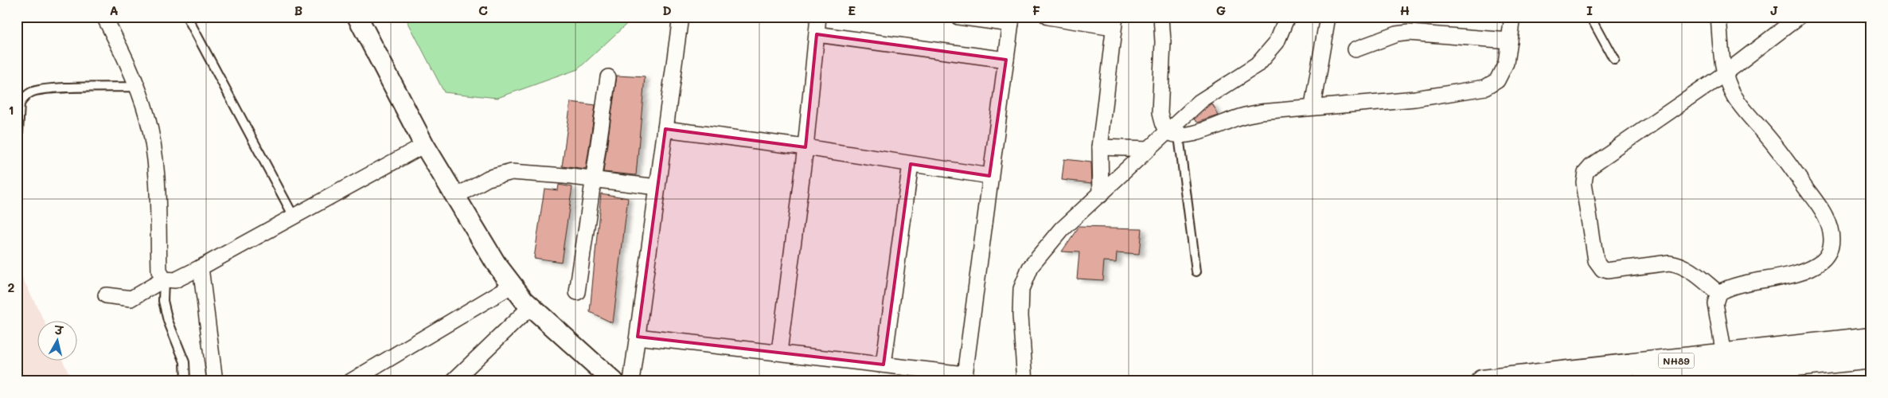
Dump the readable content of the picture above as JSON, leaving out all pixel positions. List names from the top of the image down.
{
  "streets": {
    "main road": ["NH89"]
  },
  "north": "top",
  "grid": {
    "columns": [
      "A",
      "B",
      "C",
      "D",
      "E",
      "F",
      "G",
      "H",
      "I",
      "J"
    ],
    "rows": ["1", "2"]
  }
}
